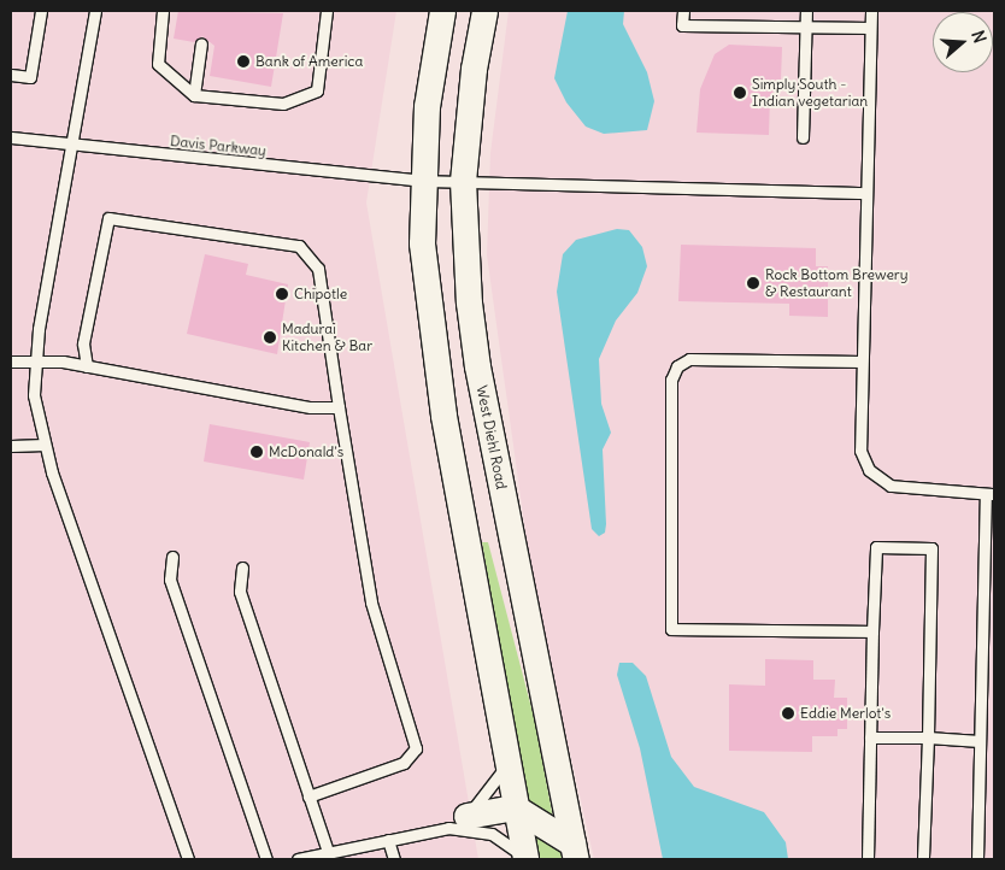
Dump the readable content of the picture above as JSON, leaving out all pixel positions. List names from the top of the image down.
{
  "streets": {
    "street": ["West Diehl Road"],
    "lane": ["Davis Parkway"]
  },
  "crossings": [
    ["Davis Parkway", "West Diehl Road"]
  ],
  "places": [
    "Bank of America",
    "Simply South - Indian vegetarian",
    "Rock Bottom Brewery & Restaurant",
    "Chipotle",
    "Madurai Kitchen & Bar",
    "McDonald's",
    "Eddie Merlot's"
  ],
  "north": "right"
}
